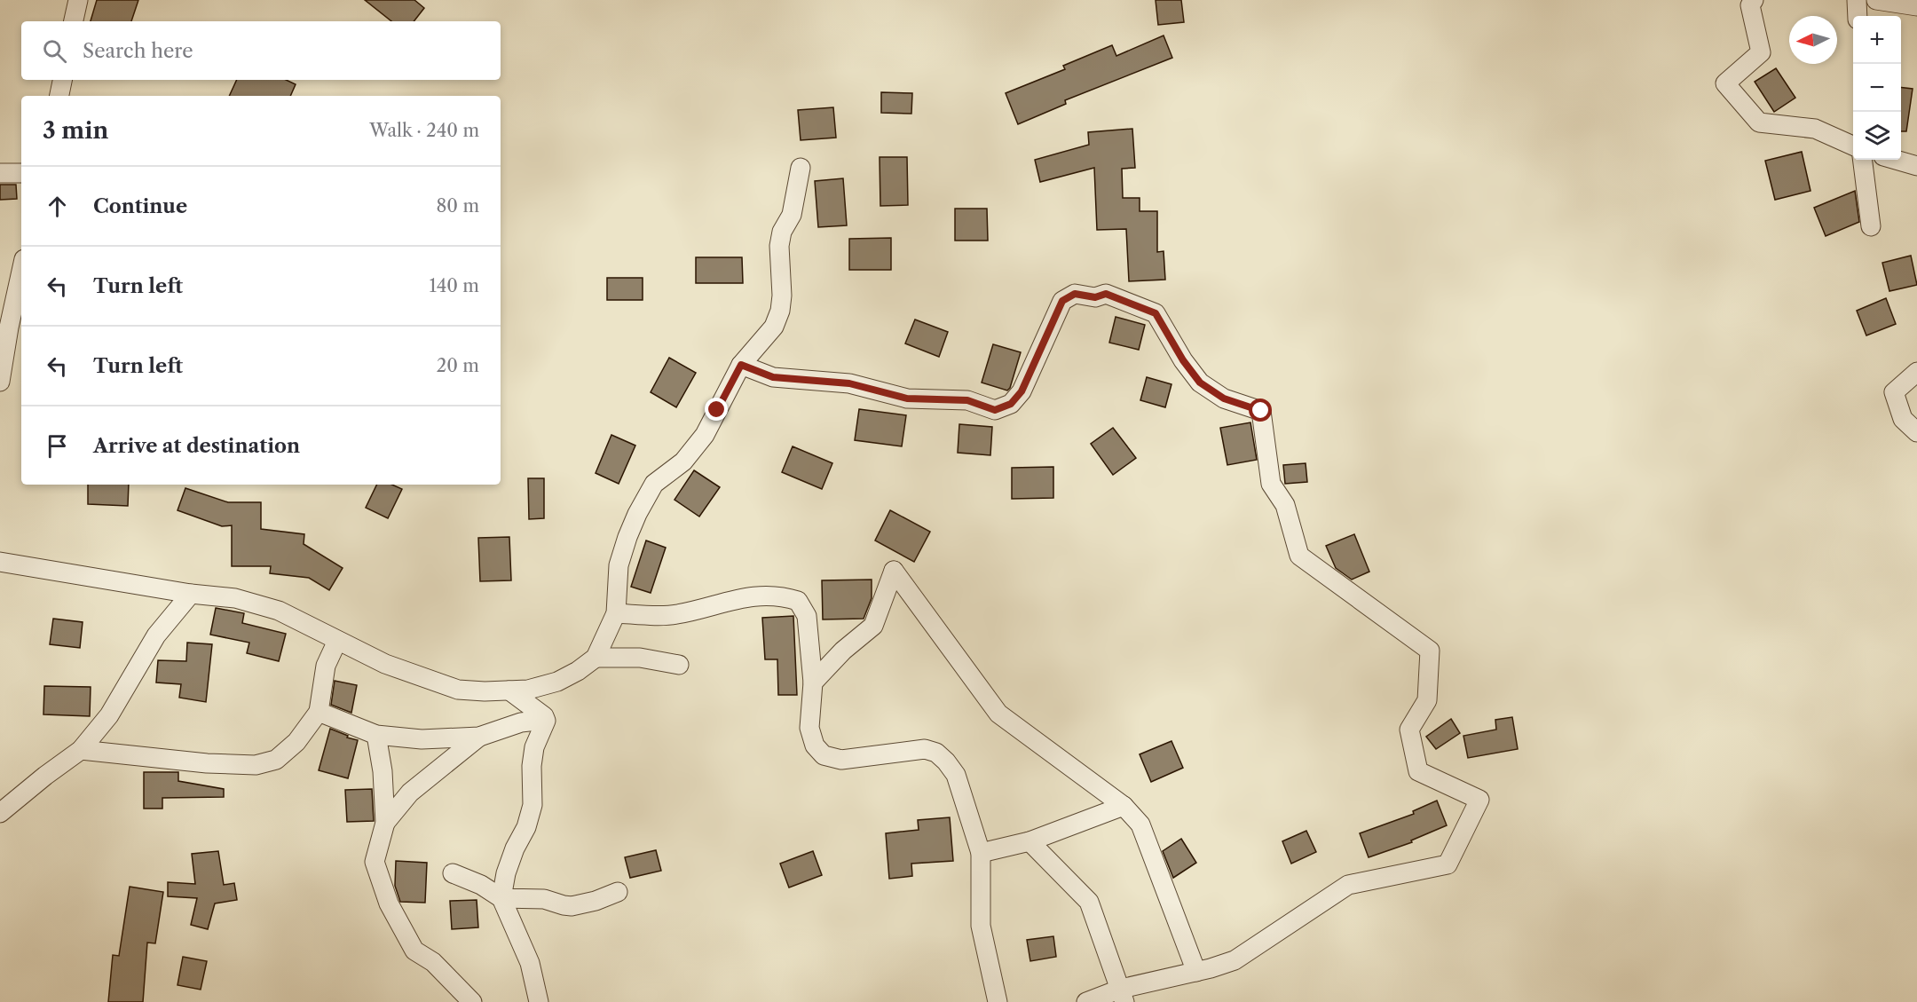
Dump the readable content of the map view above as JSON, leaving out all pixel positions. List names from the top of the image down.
{
  "north": "left",
  "page": {
    "map_buttons": ["+", "−"],
    "search": "Search here",
    "heading": ["3 min", "Walk · 240 m"],
    "list": [
      ["Continue", "80 m"],
      ["Turn left", "140 m"],
      ["Turn left", "20 m"],
      "Arrive at destination"
    ]
  }
}
